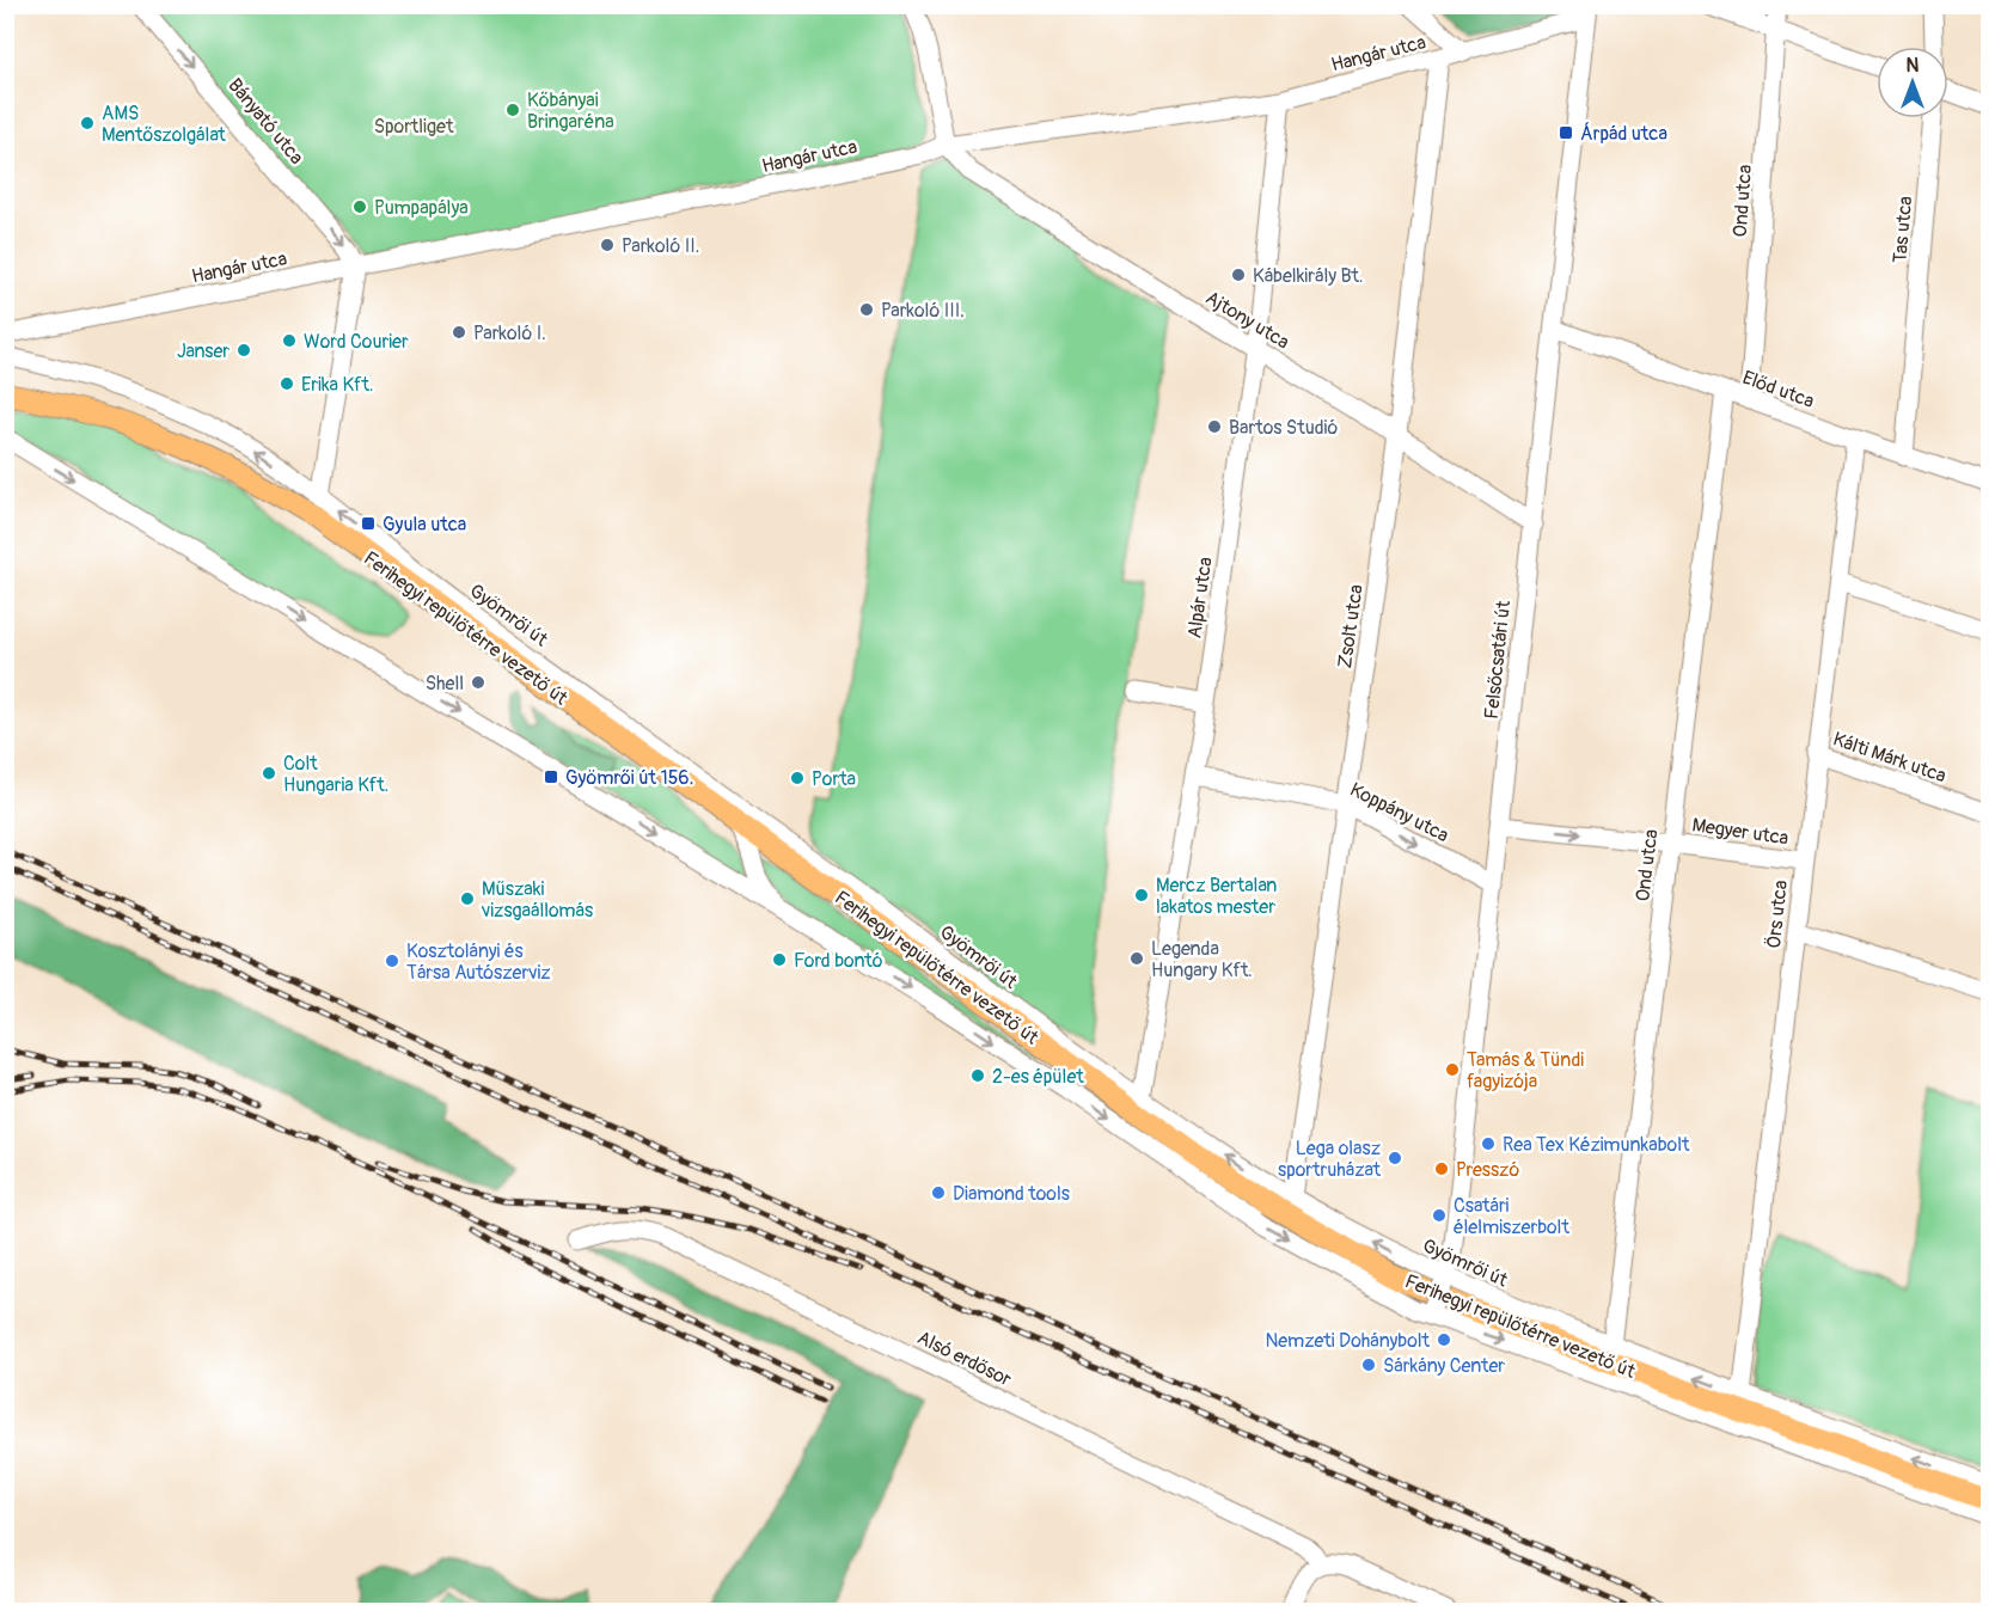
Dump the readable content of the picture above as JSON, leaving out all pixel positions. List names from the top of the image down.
{
  "streets": {
    "main road": ["Ferihegyi repülőtérre vezető út"],
    "street": [
      "Hangár utca",
      "Bányató utca",
      "Ond utca",
      "Tas utca",
      "Ajtony utca",
      "Előd utca",
      "Alpár utca",
      "Gyömrői út",
      "Zsolt utca",
      "Felsőcsatári út",
      "Kálti Márk utca",
      "Koppány utca",
      "Megyer utca",
      "Örs utca",
      "Alsó erdősor"
    ]
  },
  "crossings": [
    ["Hangár utca", "Bányató utca"],
    ["Hangár utca", "Ajtony utca"],
    ["Hangár utca", "Alpár utca"],
    ["Hangár utca", "Zsolt utca"],
    ["Hangár utca", "Felsőcsatári út"],
    ["Ond utca", "Előd utca"],
    ["Ond utca", "Gyömrői út"],
    ["Ond utca", "Megyer utca"],
    ["Tas utca", "Előd utca"],
    ["Ajtony utca", "Alpár utca"],
    ["Ajtony utca", "Zsolt utca"],
    ["Ajtony utca", "Felsőcsatári út"],
    ["Előd utca", "Felsőcsatári út"],
    ["Előd utca", "Örs utca"],
    ["Alpár utca", "Gyömrői út"],
    ["Alpár utca", "Koppány utca"],
    ["Gyömrői út", "Zsolt utca"],
    ["Gyömrői út", "Felsőcsatári út"],
    ["Gyömrői út", "Örs utca"],
    ["Zsolt utca", "Koppány utca"],
    ["Felsőcsatári út", "Koppány utca"],
    ["Felsőcsatári út", "Megyer utca"],
    ["Kálti Márk utca", "Örs utca"],
    ["Megyer utca", "Örs utca"]
  ],
  "one_way": ["Bányató utca", "Koppány utca", "Megyer utca"],
  "parks": ["Sportliget"],
  "places": {
    "other": [
      "Kőbányai Bringaréna",
      "AMS Mentőszolgálat",
      "Pumpapálya",
      "Parkoló II.",
      "Kábelkirály Bt.",
      "Parkoló III.",
      "Parkoló I.",
      "Word Courier",
      "Janser",
      "Erika Kft.",
      "Bartos Studió",
      "Shell",
      "Colt Hungaria Kft.",
      "Porta",
      "Mercz Bertalan lakatos mester",
      "Műszaki vizsgaállomás",
      "Legenda Hungary Kft.",
      "Ford bontó",
      "Kosztolányi és Társa Autószerviz",
      "Tamás & Tündi fagyizója",
      "2-es épület",
      "Rea Tex Kézimunkabolt",
      "Lega olasz sportruházat",
      "Presszó",
      "Diamond tools",
      "Csatári élelmiszerbolt",
      "Nemzeti Dohánybolt",
      "Sárkány Center"
    ],
    "transit": ["Árpád utca", "Gyula utca", "Gyömrői út 156."]
  },
  "north": "top"
}
